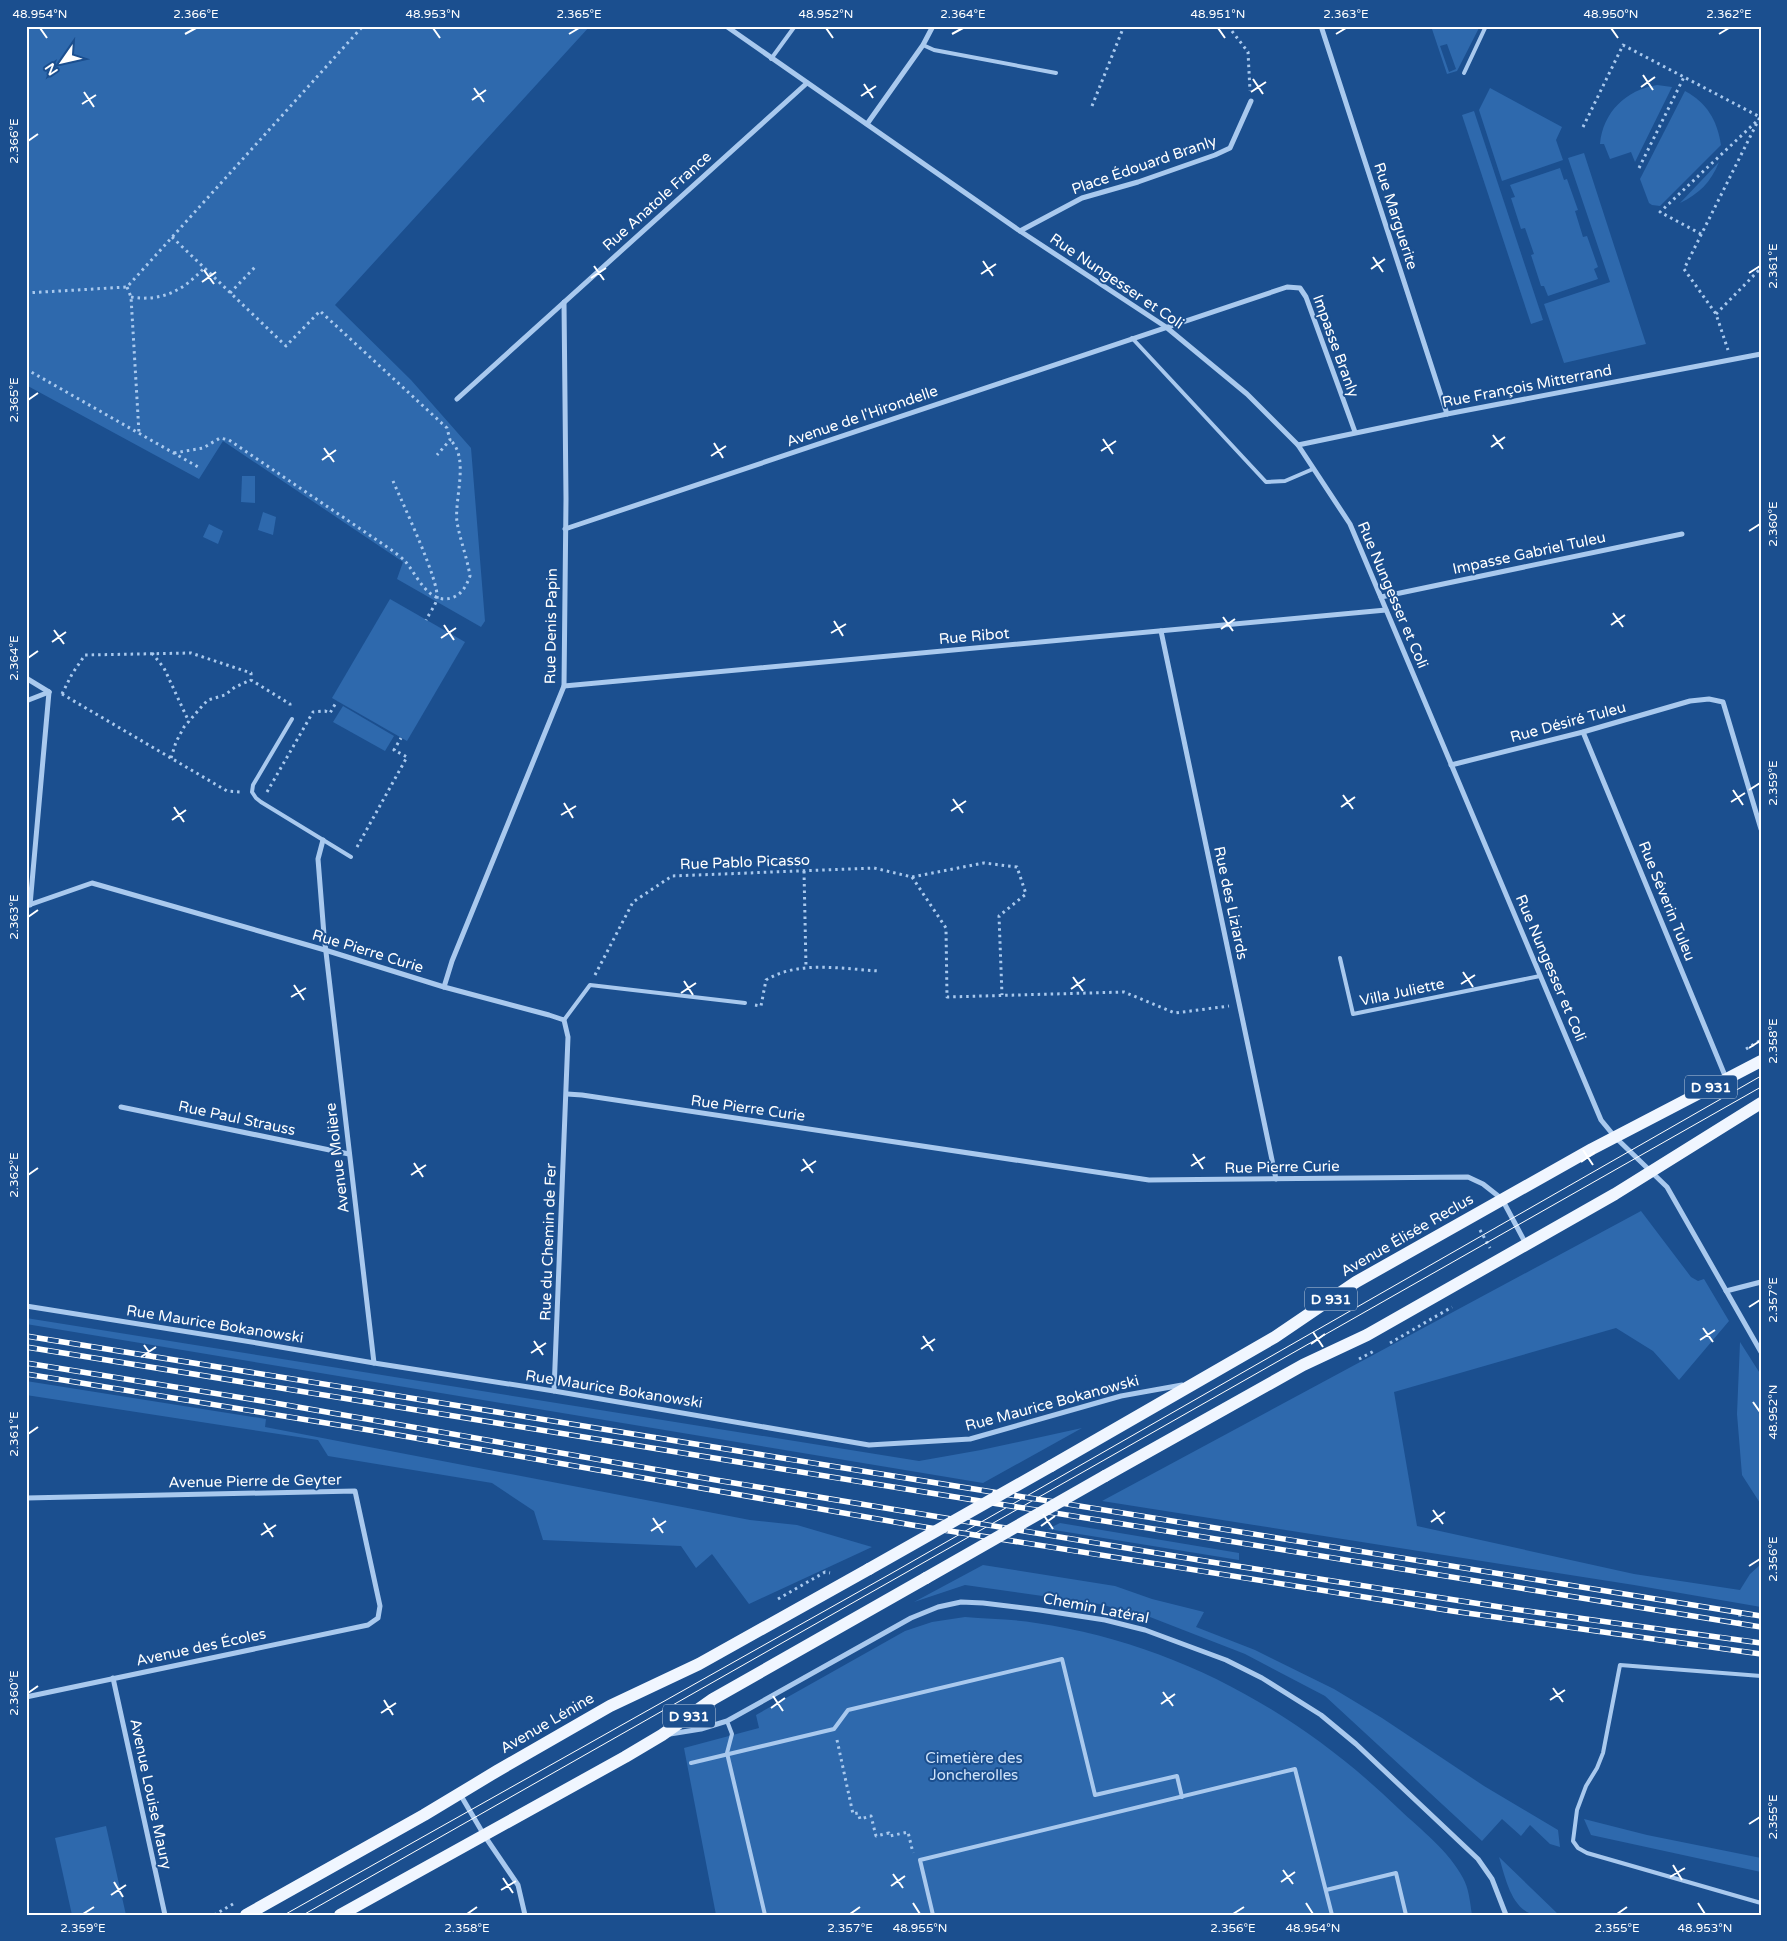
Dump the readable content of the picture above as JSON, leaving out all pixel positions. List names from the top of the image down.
{
  "streets": {
    "main road": ["D 931", "Avenue Élisée Reclus", "Avenue Lénine"],
    "street": [
      "Place Édouard Branly",
      "Rue Anatole France",
      "Rue Marguerite",
      "Rue Nungesser et Coli",
      "Impasse Branly",
      "Rue François Mitterrand",
      "Avenue de l'Hirondelle",
      "Impasse Gabriel Tuleu",
      "Rue Denis Papin",
      "Rue Ribot",
      "Rue Désiré Tuleu",
      "Rue Séverin Tuleu",
      "Rue des Liziards",
      "Rue Pierre Curie",
      "Rue Paul Strauss",
      "Avenue Molière",
      "Rue du Chemin de Fer",
      "Rue Maurice Bokanowski",
      "Avenue Pierre de Geyter",
      "Chemin Latéral",
      "Avenue des Écoles",
      "Avenue Louise Maury"
    ],
    "lane": ["Villa Juliette"],
    "path": ["Rue Pablo Picasso"]
  },
  "crossings": [
    ["Place Édouard Branly", "Rue Nungesser et Coli"],
    ["Rue Anatole France", "Rue Nungesser et Coli"],
    ["Rue Anatole France", "Rue Denis Papin"],
    ["Rue Marguerite", "Rue François Mitterrand"],
    ["Rue Nungesser et Coli", "Impasse Branly"],
    ["Rue Nungesser et Coli", "Rue François Mitterrand"],
    ["Rue Nungesser et Coli", "Avenue de l'Hirondelle"],
    ["Rue Nungesser et Coli", "Impasse Gabriel Tuleu"],
    ["Rue Nungesser et Coli", "Rue Ribot"],
    ["Rue Nungesser et Coli", "Rue Désiré Tuleu"],
    ["Rue Nungesser et Coli", "Villa Juliette"],
    ["Rue Nungesser et Coli", "D 931"],
    ["Rue Nungesser et Coli", "Avenue Élisée Reclus"],
    ["Impasse Branly", "Rue François Mitterrand"],
    ["Impasse Branly", "Avenue de l'Hirondelle"],
    ["Avenue de l'Hirondelle", "Rue Denis Papin"],
    ["Rue Denis Papin", "Rue Ribot"],
    ["Rue Denis Papin", "Rue Pierre Curie"],
    ["Rue Ribot", "Rue des Liziards"],
    ["Rue Désiré Tuleu", "Rue Séverin Tuleu"],
    ["Rue Séverin Tuleu", "Avenue Élisée Reclus"],
    ["Rue des Liziards", "Rue Pierre Curie"],
    ["Rue Pierre Curie", "D 931"],
    ["Rue Pierre Curie", "Avenue Molière"],
    ["Rue Pierre Curie", "Avenue Élisée Reclus"],
    ["Rue Pierre Curie", "Rue du Chemin de Fer"],
    ["D 931", "Chemin Latéral"],
    ["Rue Paul Strauss", "Avenue Molière"],
    ["Avenue Molière", "Rue Maurice Bokanowski"],
    ["Avenue Élisée Reclus", "Rue Maurice Bokanowski"],
    ["Avenue Élisée Reclus", "Avenue Lénine"],
    ["Rue du Chemin de Fer", "Rue Maurice Bokanowski"],
    ["Avenue Pierre de Geyter", "Avenue des Écoles"],
    ["Avenue des Écoles", "Avenue Louise Maury"]
  ],
  "parks": ["Cimetière des Joncherolles"],
  "north": "bottom left",
  "coordinates": [
    "48.954°N",
    "2.366°E",
    "48.953°N",
    "2.365°E",
    "48.952°N",
    "2.364°E",
    "48.951°N",
    "2.363°E",
    "48.950°N",
    "2.362°E",
    "2.361°E",
    "2.360°E",
    "2.359°E",
    "2.358°E",
    "2.357°E",
    "2.356°E",
    "2.355°E",
    "48.955°N"
  ]
}
